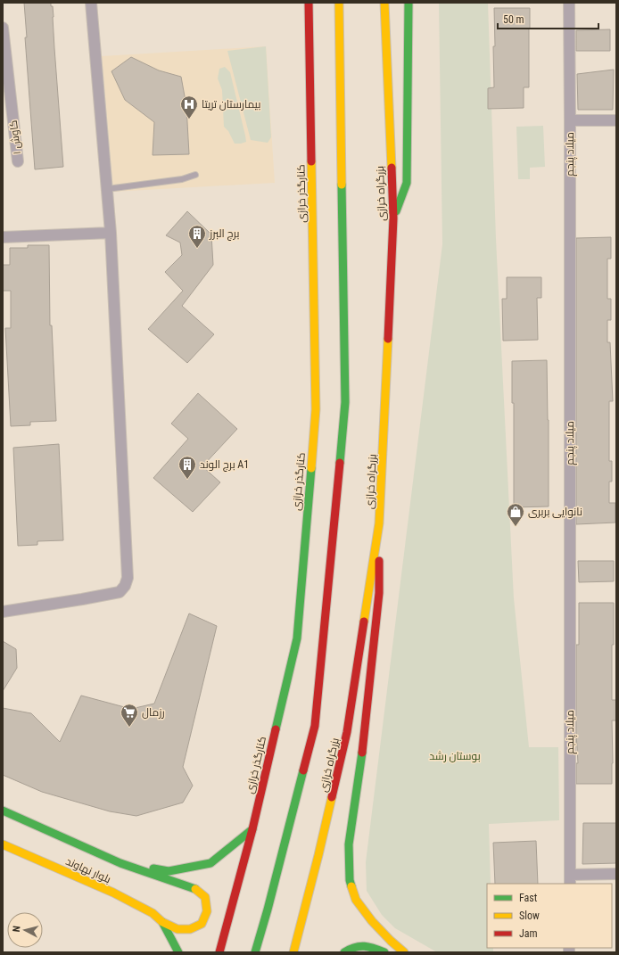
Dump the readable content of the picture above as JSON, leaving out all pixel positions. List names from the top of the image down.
{
  "streets": {
    "main road": ["کنارگذر خرازی", "بزرگراه خرازی", "بلوار نهاوند"],
    "street": ["کاوش ۱", "میلاد پنجم"]
  },
  "parks": ["بوستان رشد"],
  "places": {
    "hospital": ["بیمارستان تریتا"],
    "building": ["برج البرز", "برج الوند A1"],
    "shop": ["نانوایی بربری"],
    "supermarket": ["رزمال"]
  },
  "legend": ["Fast", "Slow", "Jam"],
  "scale_bar": "50 m",
  "north": "left"
}
